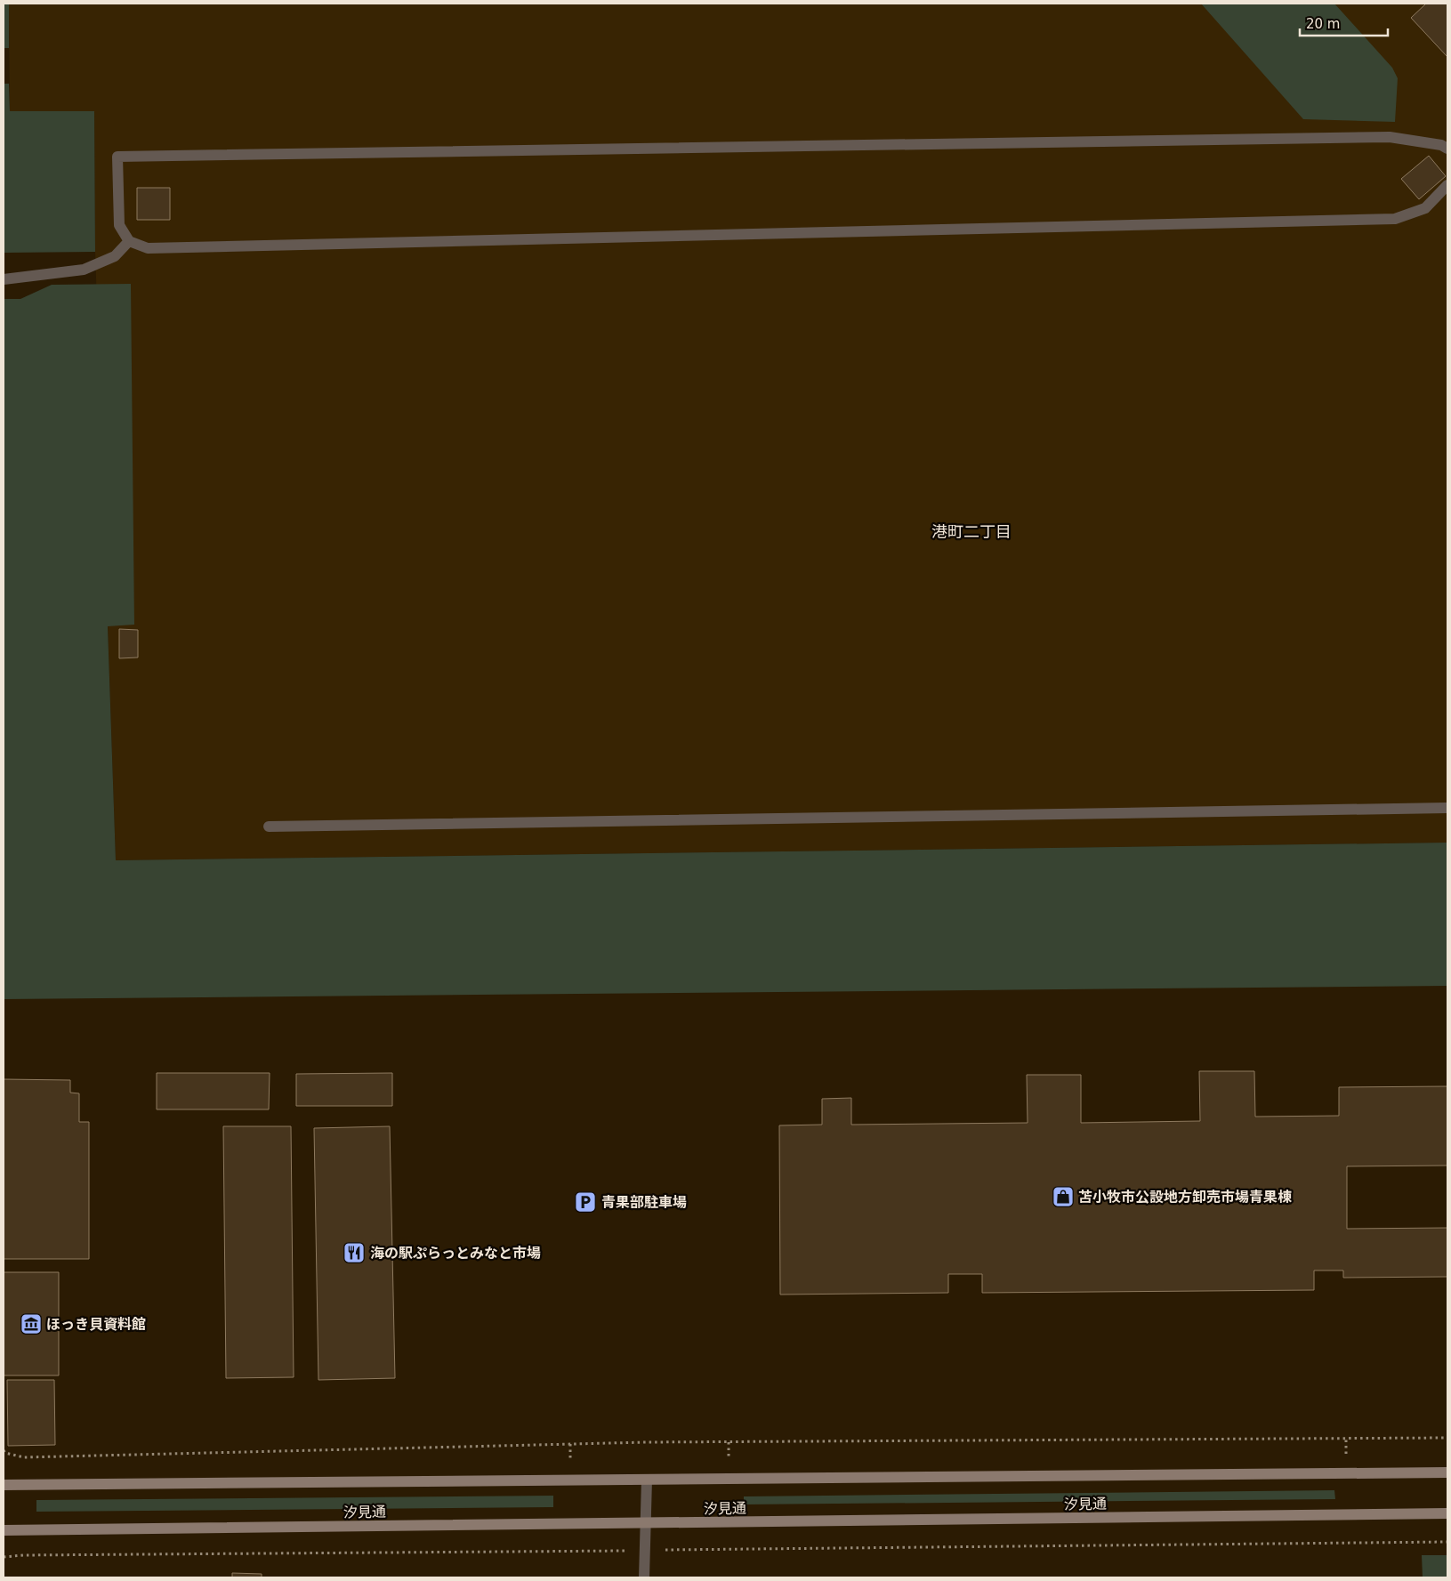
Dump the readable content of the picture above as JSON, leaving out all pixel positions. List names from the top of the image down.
{
  "streets": {
    "street": ["汐見通"]
  },
  "districts": ["港町二丁目"],
  "places": {
    "shop": ["苫小牧市公設地方卸売市場青果棟"],
    "parking": ["青果部駐車場"],
    "restaurant": ["海の駅ぷらっとみなと市場"],
    "museum": ["ほっき貝資料館"]
  },
  "scale_bar": "20 m"
}
